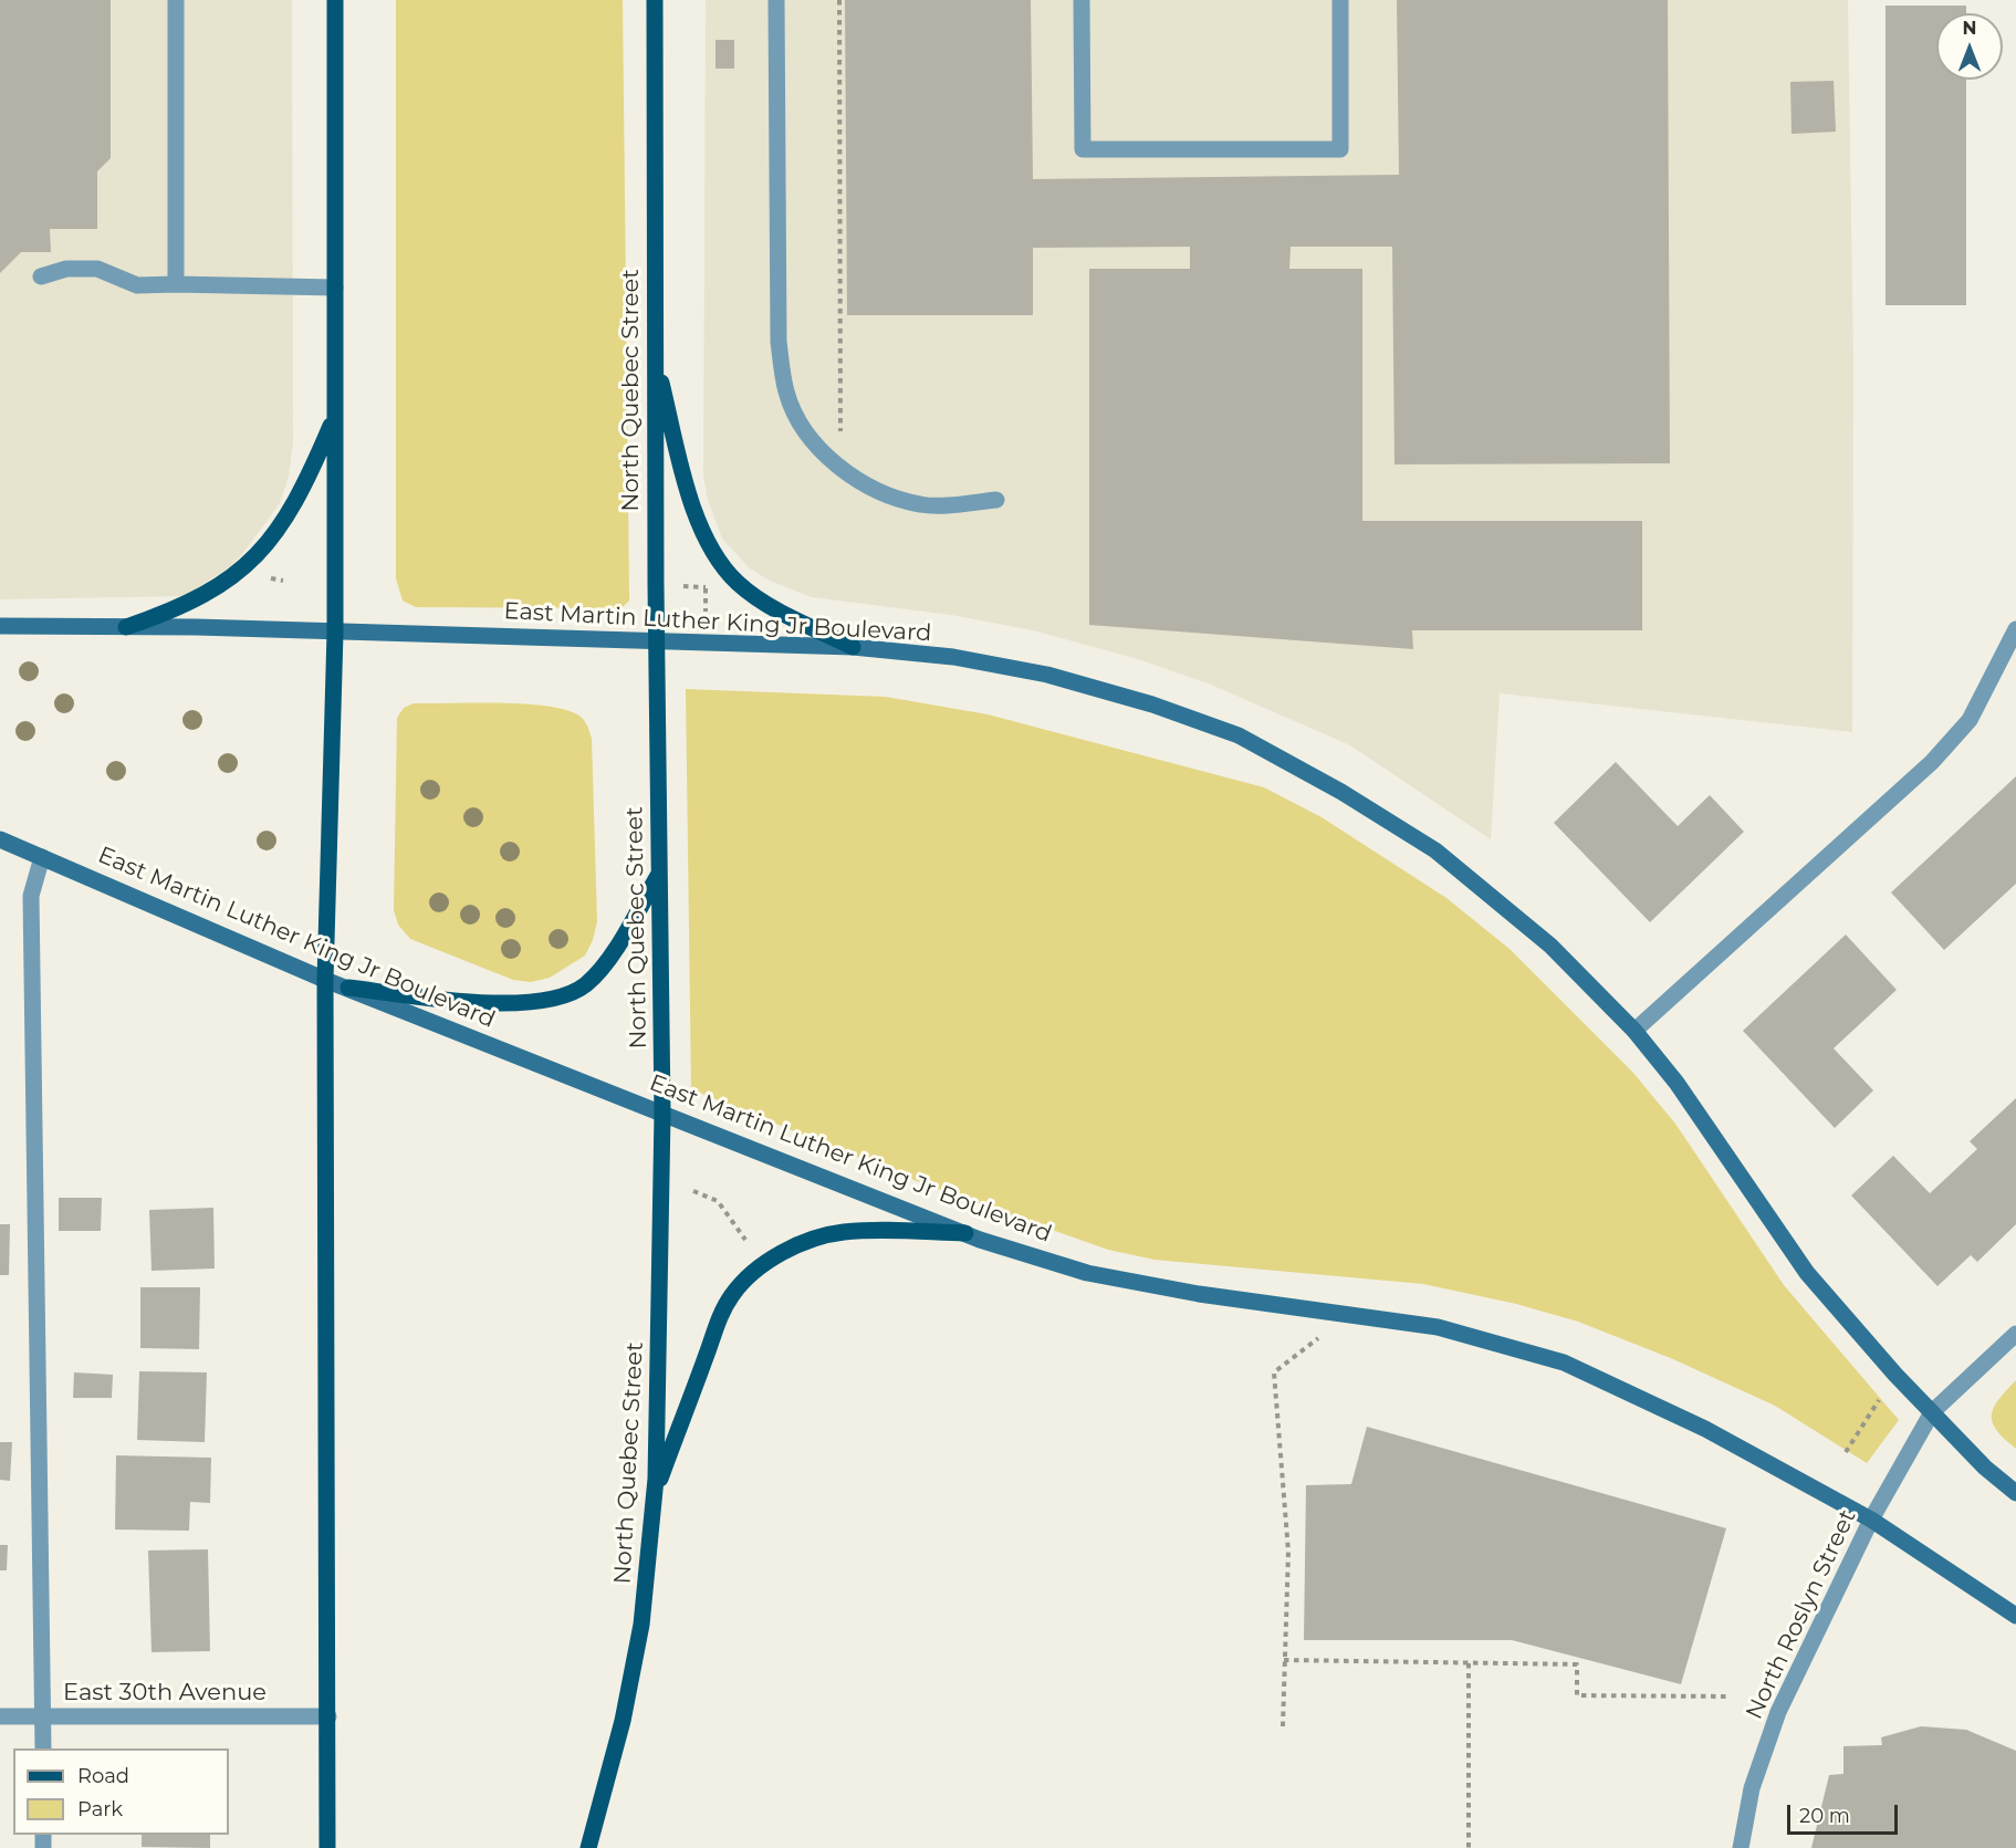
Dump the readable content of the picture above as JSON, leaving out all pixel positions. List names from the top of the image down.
{
  "streets": {
    "main road": ["North Quebec Street", "East Martin Luther King Jr Boulevard"],
    "street": ["North Roslyn Street", "East 30th Avenue"]
  },
  "crossings": [
    ["North Quebec Street", "East Martin Luther King Jr Boulevard"],
    ["East Martin Luther King Jr Boulevard", "North Roslyn Street"]
  ],
  "legend": ["Road", "Park"],
  "scale_bar": "20 m",
  "north": "top"
}
